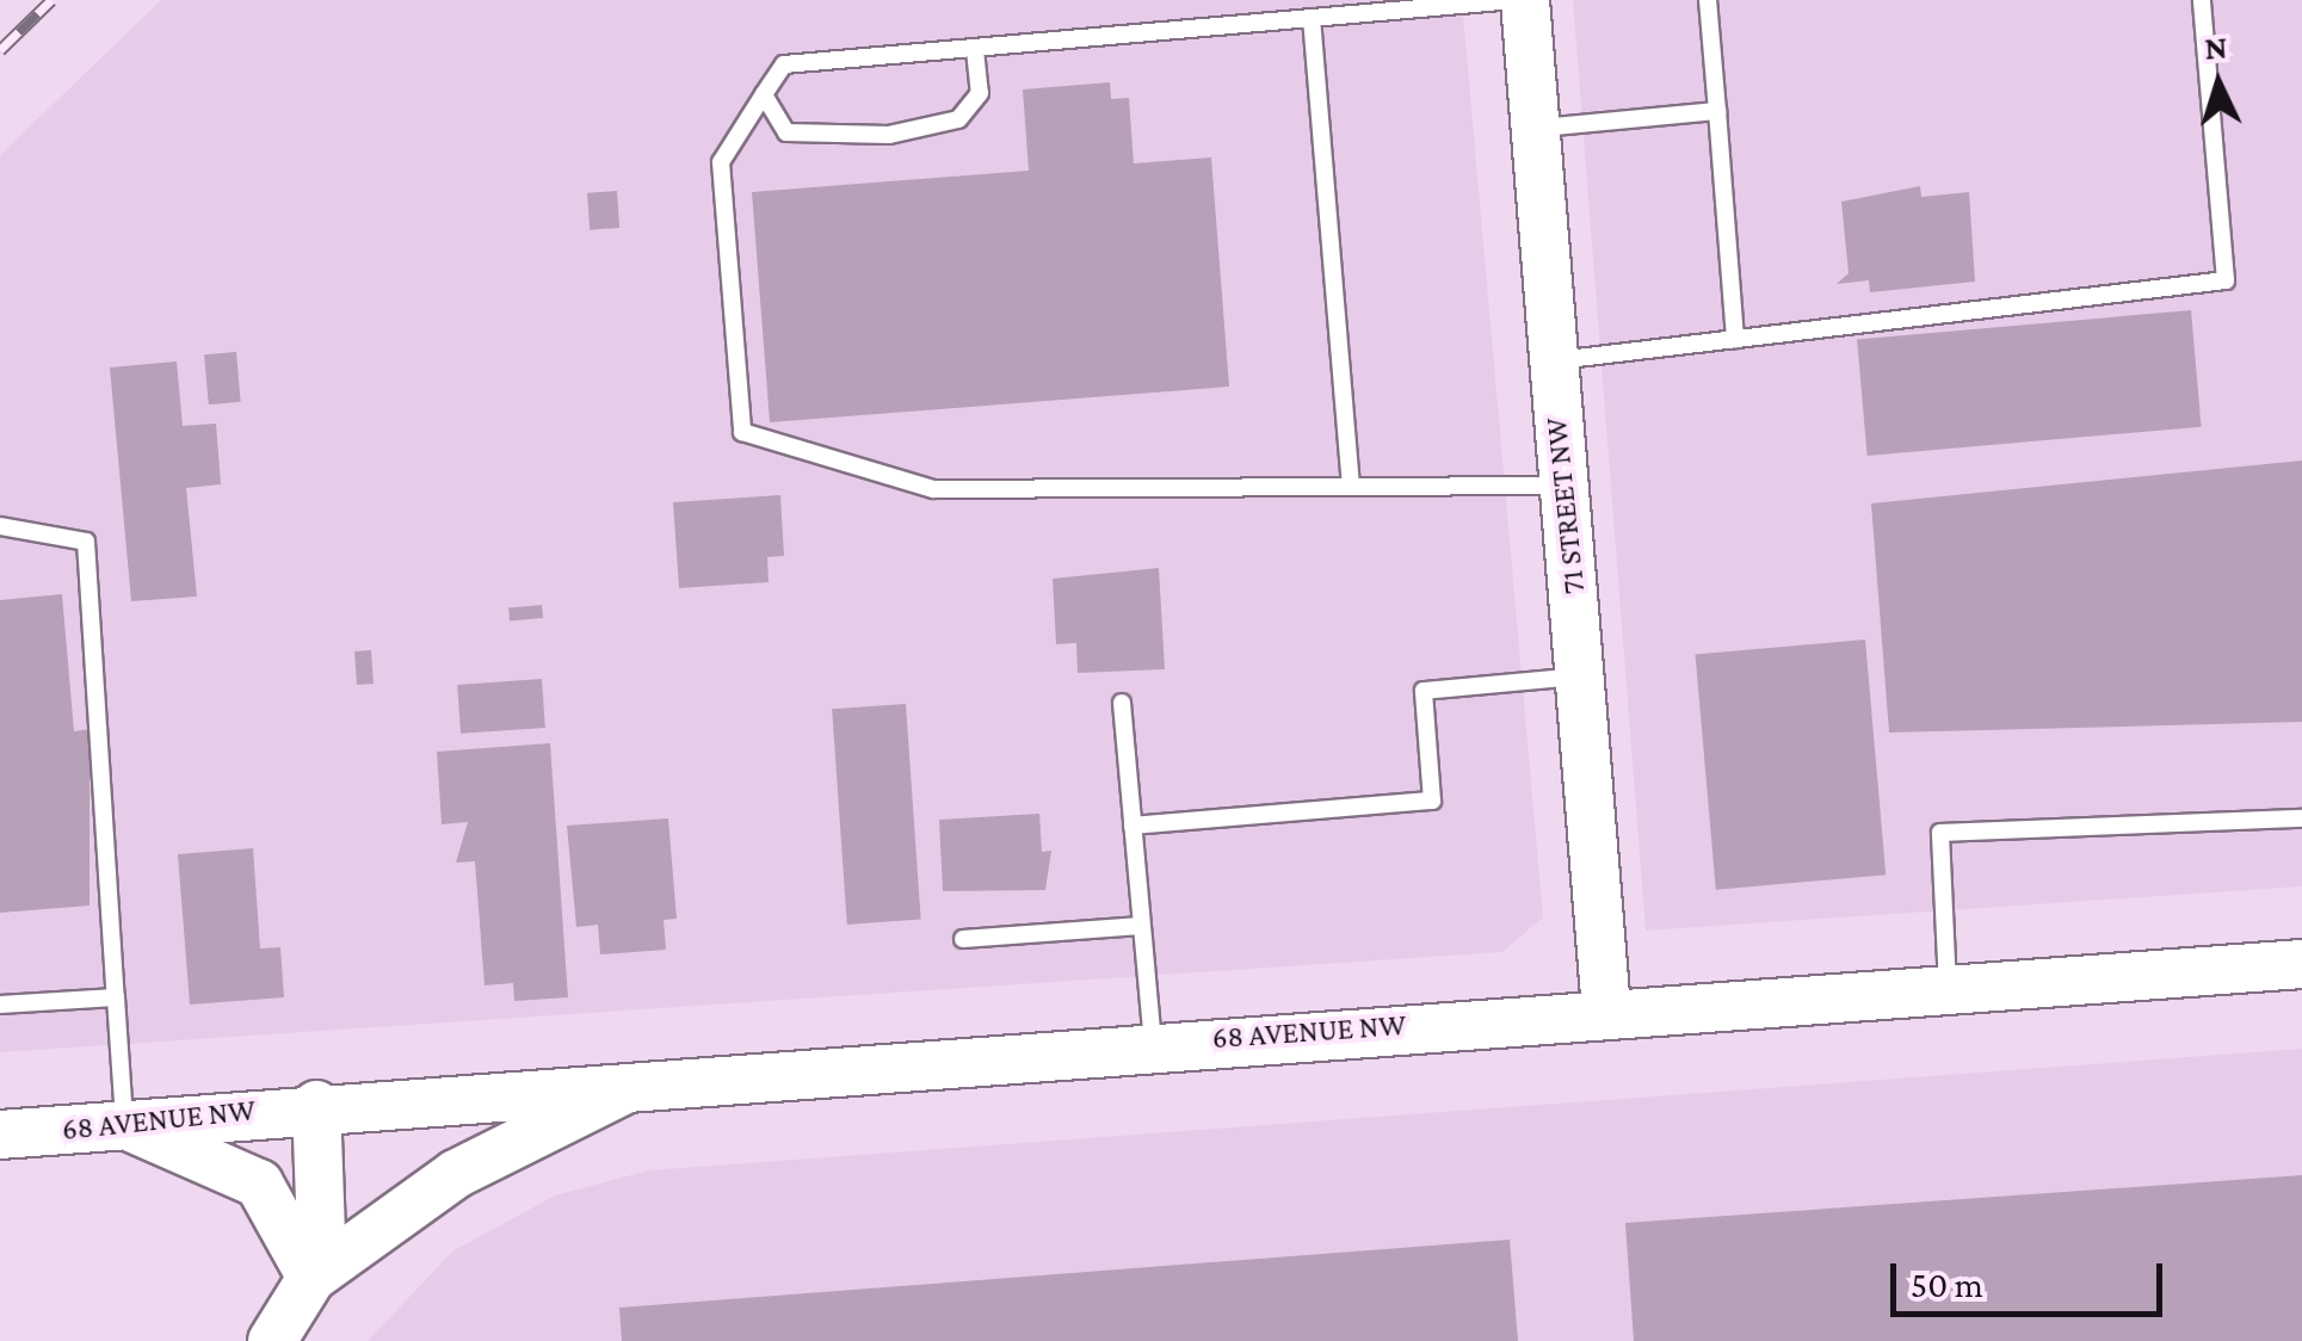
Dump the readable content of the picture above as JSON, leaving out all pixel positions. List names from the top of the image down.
{
  "streets": {
    "street": ["71 STREET NW", "68 AVENUE NW"]
  },
  "crossings": [
    ["71 STREET NW", "68 AVENUE NW"]
  ],
  "scale_bar": "50 m",
  "north": "top"
}
